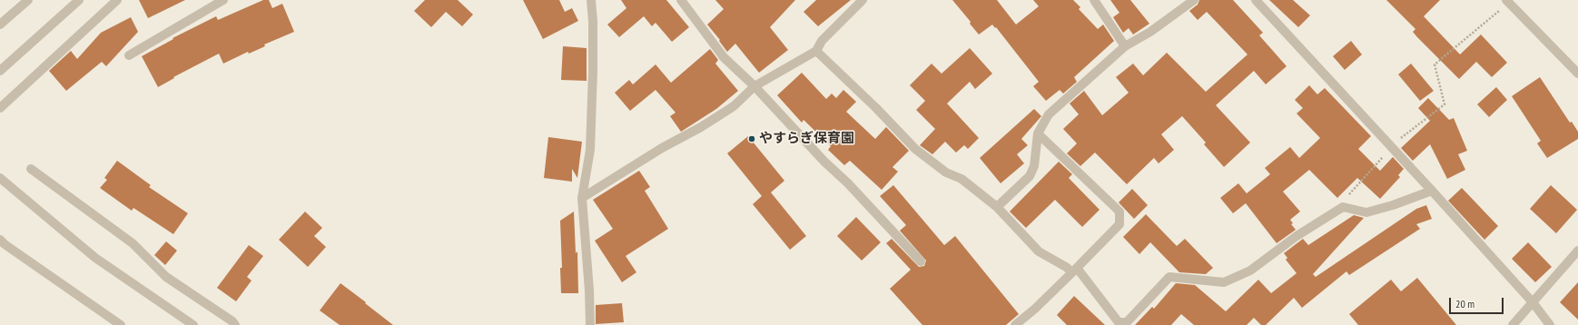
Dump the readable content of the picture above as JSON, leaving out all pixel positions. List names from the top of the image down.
{
  "places": ["やすらぎ保育園"],
  "scale_bar": "20 m"
}
